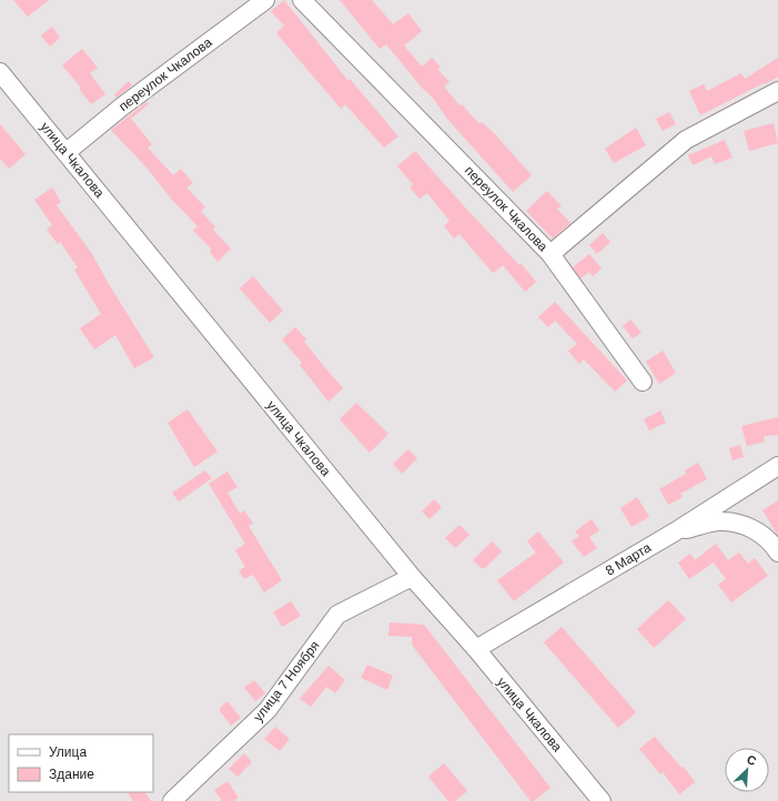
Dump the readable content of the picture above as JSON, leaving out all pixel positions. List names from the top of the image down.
{
  "streets": {
    "street": [
      "переулок Чкалова",
      "улица Чкалова",
      "8 Марта",
      "улица 7 Ноября"
    ]
  },
  "crossings": [
    ["переулок Чкалова", "улица Чкалова"],
    ["улица Чкалова", "8 Марта"],
    ["улица Чкалова", "улица 7 Ноября"]
  ],
  "legend": ["Улица", "Здание"],
  "north": "top right"
}
